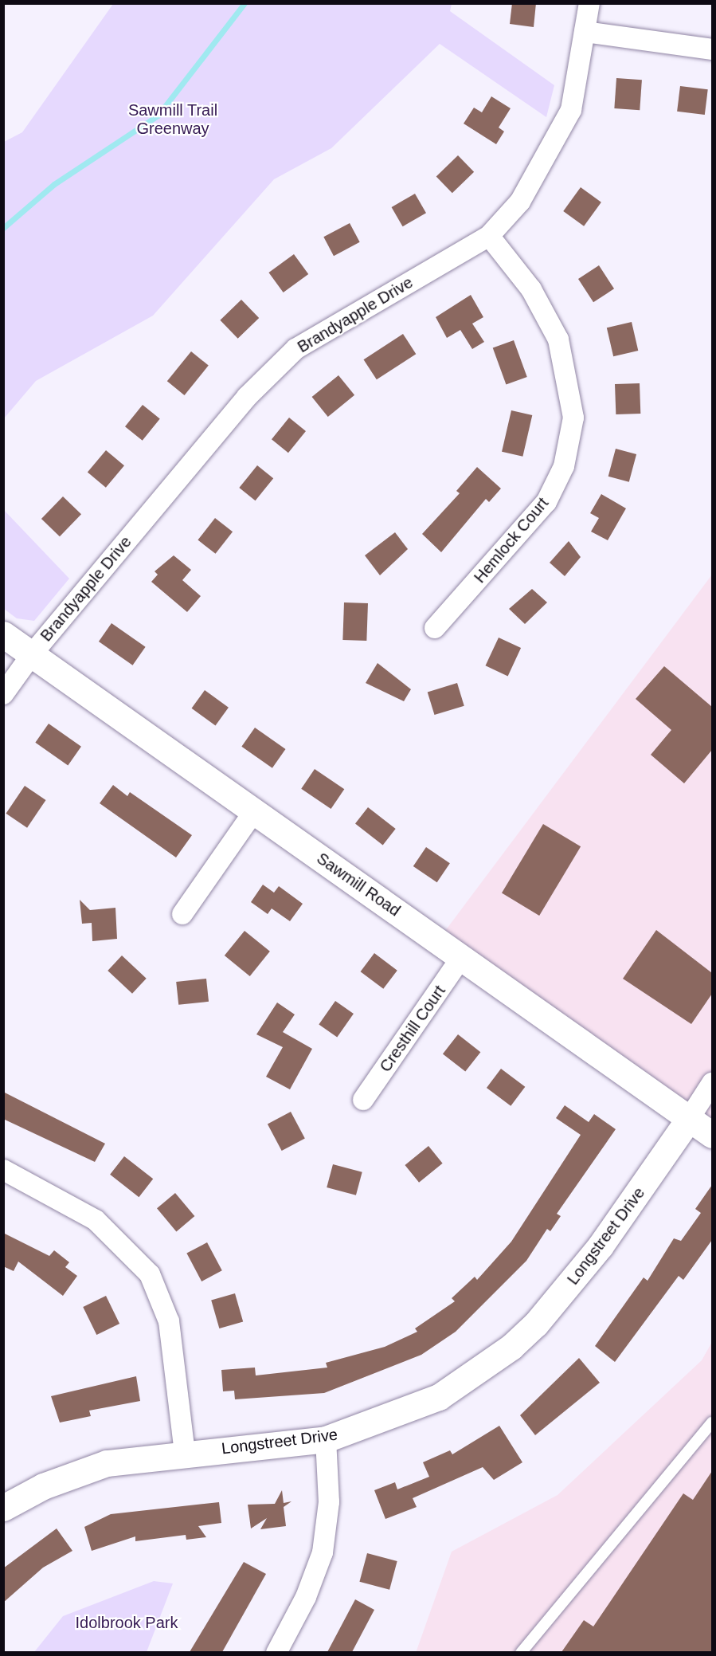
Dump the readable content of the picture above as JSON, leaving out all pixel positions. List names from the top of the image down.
{
  "streets": {
    "street": [
      "Brandyapple Drive",
      "Hemlock Court",
      "Sawmill Road",
      "Cresthill Court",
      "Longstreet Drive"
    ]
  },
  "crossings": [
    ["Brandyapple Drive", "Hemlock Court"],
    ["Brandyapple Drive", "Sawmill Road"],
    ["Sawmill Road", "Cresthill Court"],
    ["Sawmill Road", "Longstreet Drive"]
  ],
  "parks": ["Sawmill Trail Greenway", "Idolbrook Park"]
}
